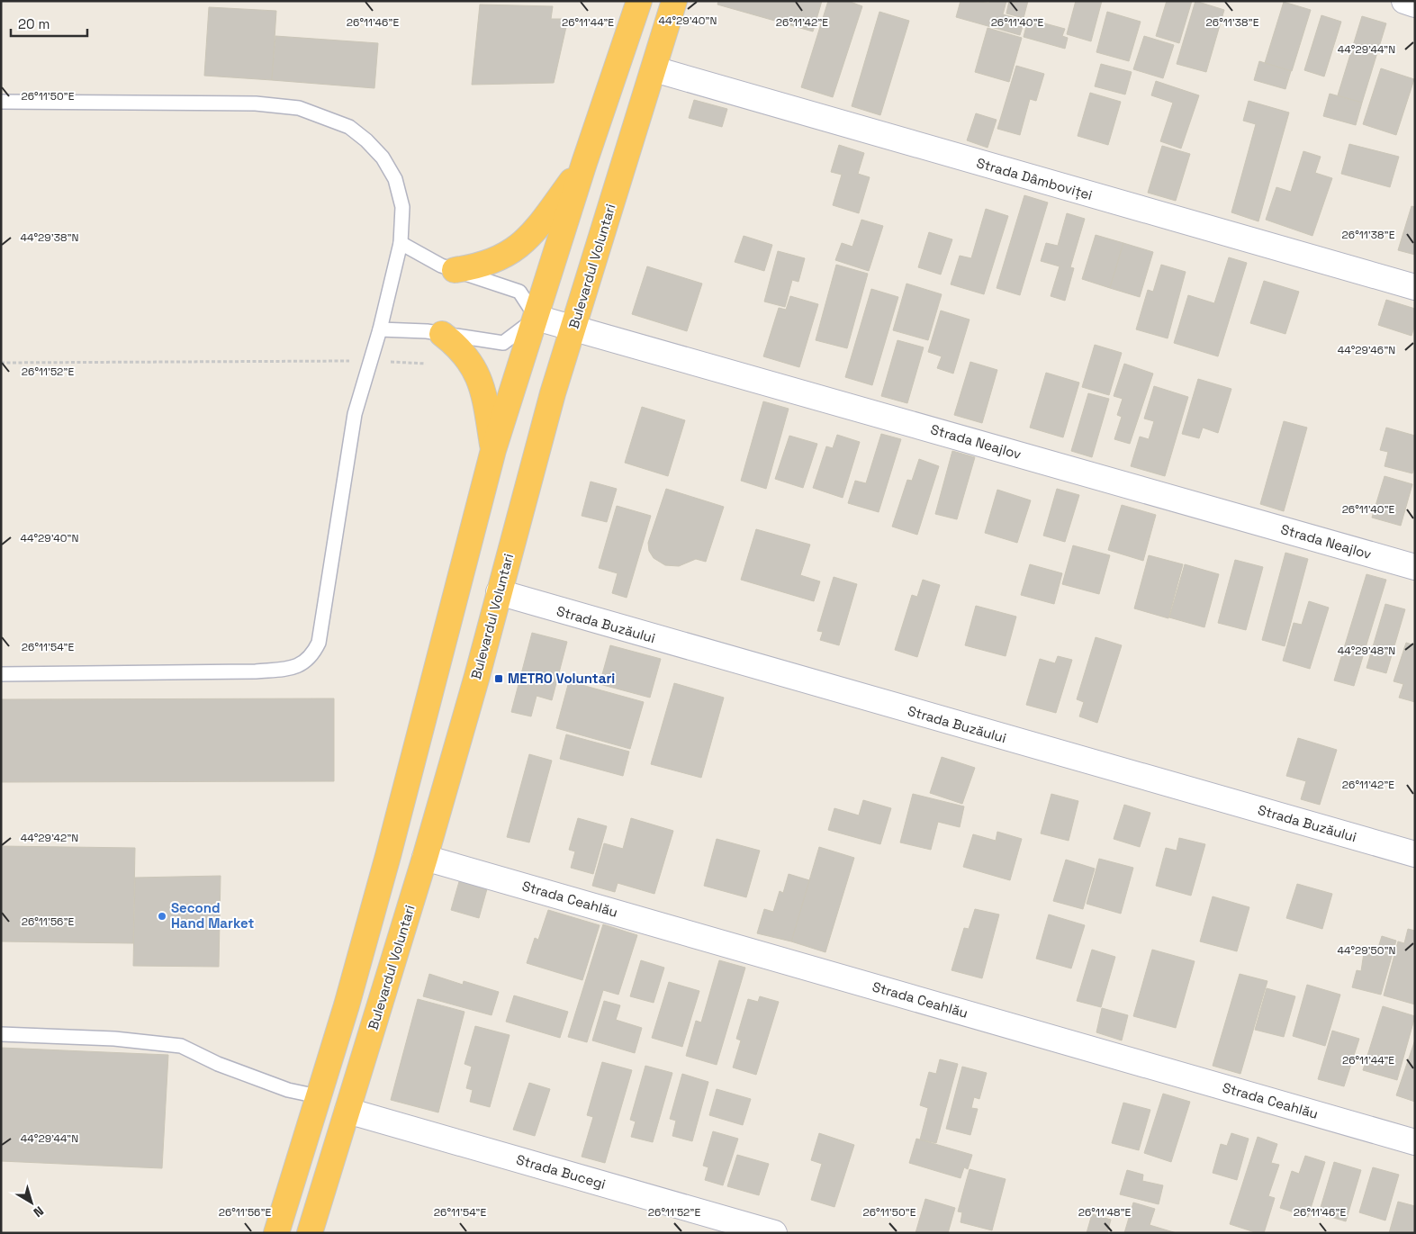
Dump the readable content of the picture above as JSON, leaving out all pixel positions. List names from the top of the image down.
{
  "streets": {
    "highway": ["Bulevardul Voluntari"],
    "street": [
      "Strada Dâmboviței",
      "Strada Neajlov",
      "Strada Buzăului",
      "Strada Ceahlău",
      "Strada Bucegi"
    ]
  },
  "crossings": [
    ["Strada Dâmboviței", "Bulevardul Voluntari"],
    ["Bulevardul Voluntari", "Strada Neajlov"],
    ["Bulevardul Voluntari", "Strada Buzăului"],
    ["Bulevardul Voluntari", "Strada Ceahlău"],
    ["Bulevardul Voluntari", "Strada Bucegi"]
  ],
  "places": {
    "transit": ["METRO Voluntari"],
    "other": ["Second Hand Market"]
  },
  "scale_bar": "20 m",
  "north": "bottom right",
  "coordinates": [
    "44°29'40\"N",
    "26°11'46\"E",
    "26°11'44\"E",
    "26°11'42\"E",
    "26°11'40\"E",
    "26°11'38\"E",
    "44°29'44\"N",
    "26°11'50\"E",
    "44°29'38\"N",
    "44°29'46\"N",
    "26°11'52\"E",
    "26°11'54\"E",
    "44°29'48\"N",
    "44°29'42\"N",
    "26°11'56\"E",
    "44°29'50\"N",
    "26°11'48\"E"
  ]
}
